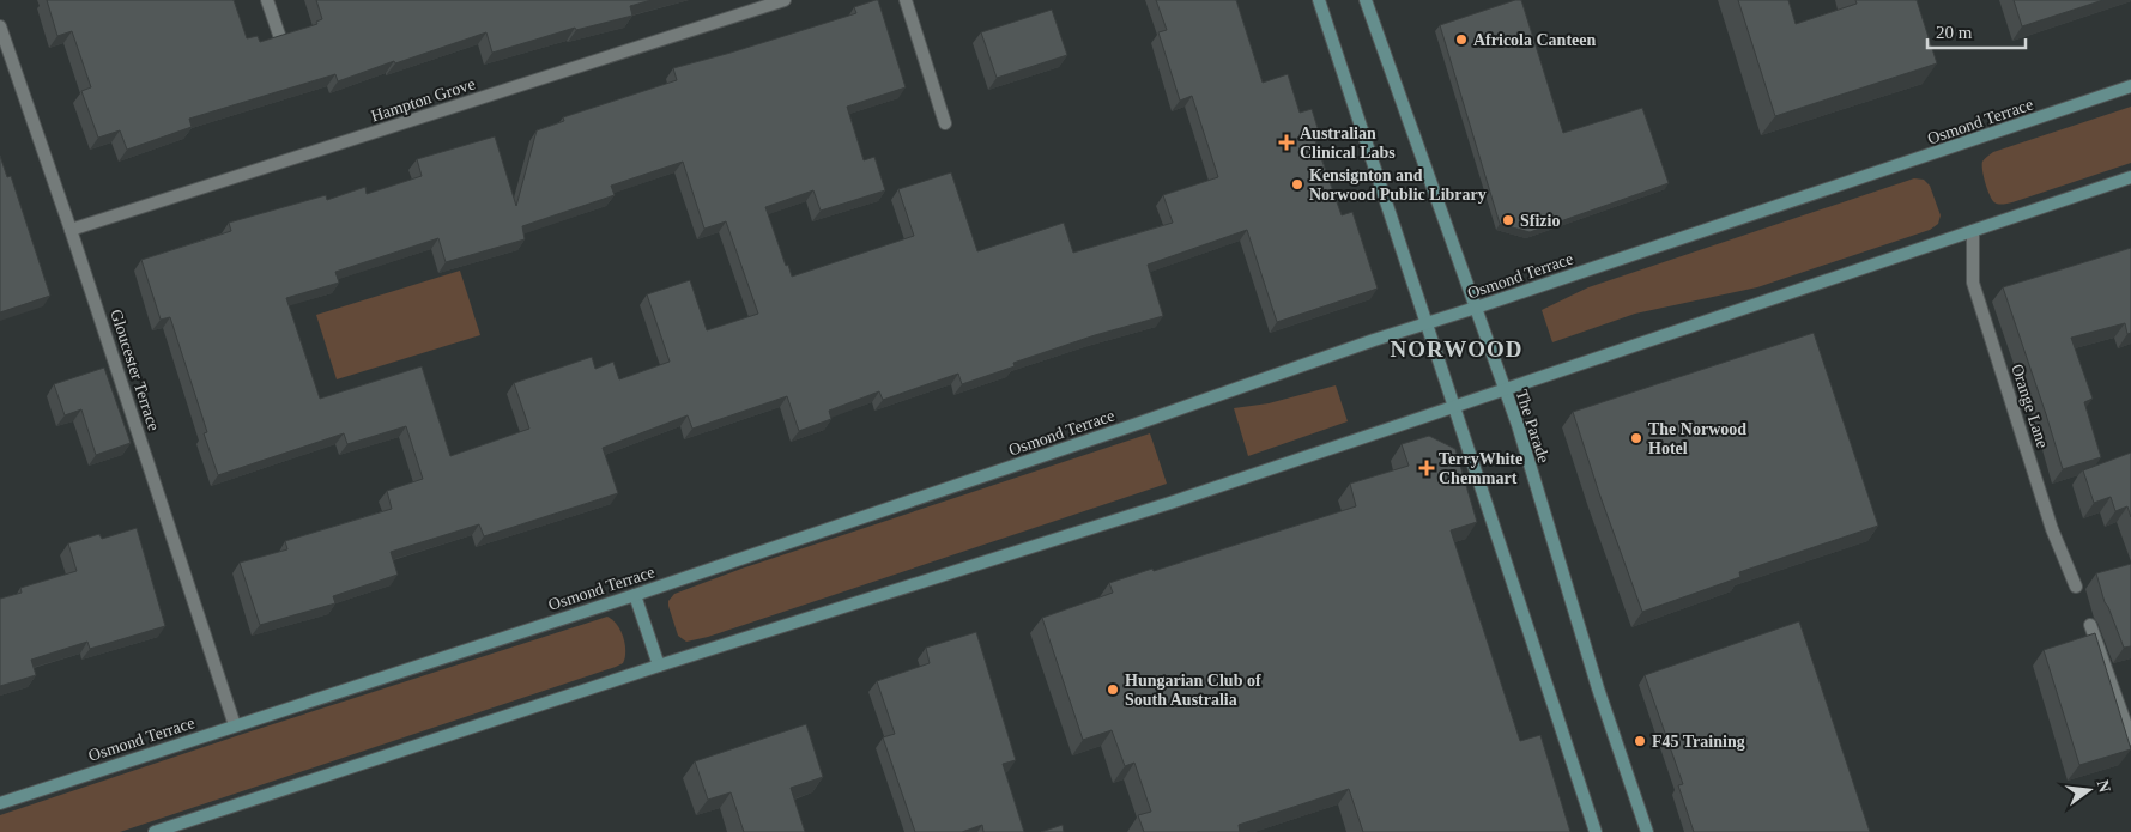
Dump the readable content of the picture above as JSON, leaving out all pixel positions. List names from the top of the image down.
{
  "streets": {
    "street": [
      "Hampton Grove",
      "Osmond Terrace",
      "Gloucester Terrace",
      "Orange Lane",
      "The Parade"
    ]
  },
  "crossings": [
    ["Hampton Grove", "Gloucester Terrace"],
    ["Osmond Terrace", "Gloucester Terrace"],
    ["Osmond Terrace", "The Parade"]
  ],
  "districts": ["NORWOOD"],
  "places": {
    "other": [
      "Africola Canteen",
      "Kensignton and Norwood Public Library",
      "Sfizio",
      "The Norwood Hotel",
      "Hungarian Club of South Australia",
      "F45 Training"
    ],
    "health": ["Australian Clinical Labs", "TerryWhite Chemmart"]
  },
  "scale_bar": "20 m",
  "north": "right"
}
